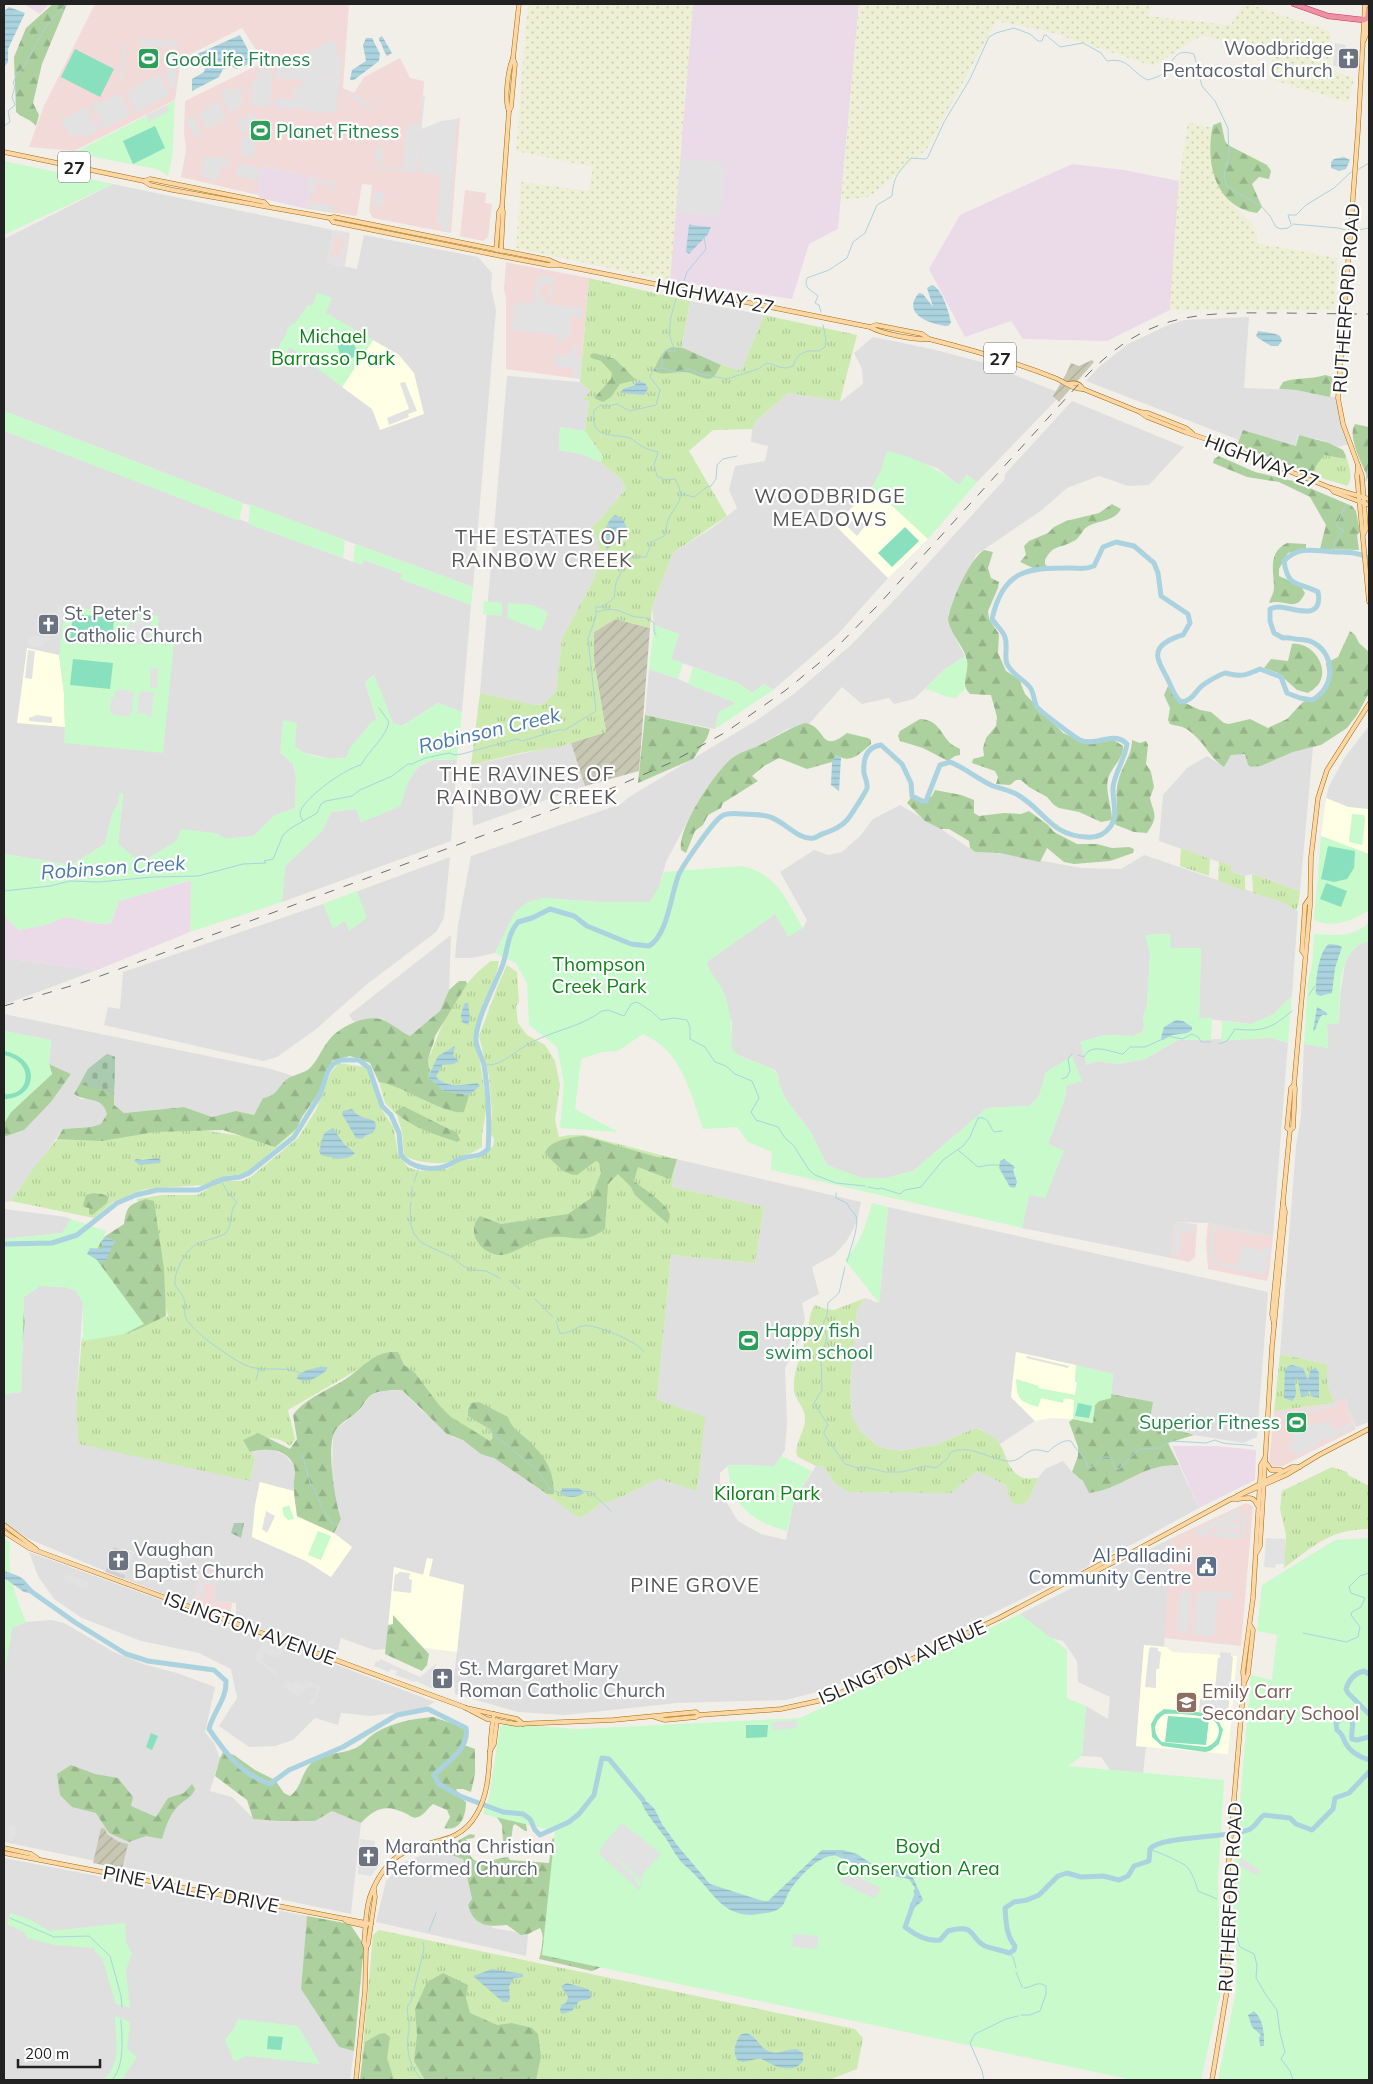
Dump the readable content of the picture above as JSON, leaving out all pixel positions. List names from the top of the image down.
{
  "streets": {
    "main road": [
      "27",
      "HIGHWAY 27",
      "RUTHERFORD ROAD",
      "ISLINGTON AVENUE",
      "PINE VALLEY DRIVE"
    ]
  },
  "crossings": [
    ["HIGHWAY 27", "RUTHERFORD ROAD"],
    ["RUTHERFORD ROAD", "ISLINGTON AVENUE"]
  ],
  "districts": [
    "WOODBRIDGE MEADOWS",
    "THE ESTATES OF RAINBOW CREEK",
    "THE RAVINES OF RAINBOW CREEK",
    "PINE GROVE"
  ],
  "water": ["Robinson Creek"],
  "parks": [
    "Michael Barrasso Park",
    "Thompson Creek Park",
    "Kiloran Park",
    "Boyd Conservation Area"
  ],
  "places": {
    "sports": [
      "GoodLife Fitness",
      "Planet Fitness",
      "Happy fish swim school",
      "Superior Fitness"
    ],
    "church": [
      "Woodbridge Pentacostal Church",
      "St. Peter's Catholic Church",
      "Vaughan Baptist Church",
      "St. Margaret Mary Roman Catholic Church",
      "Marantha Christian Reformed Church"
    ],
    "public building": ["Al Palladini Community Centre"],
    "school or university": ["Emily Carr Secondary School"]
  },
  "scale_bar": "200 m"
}
